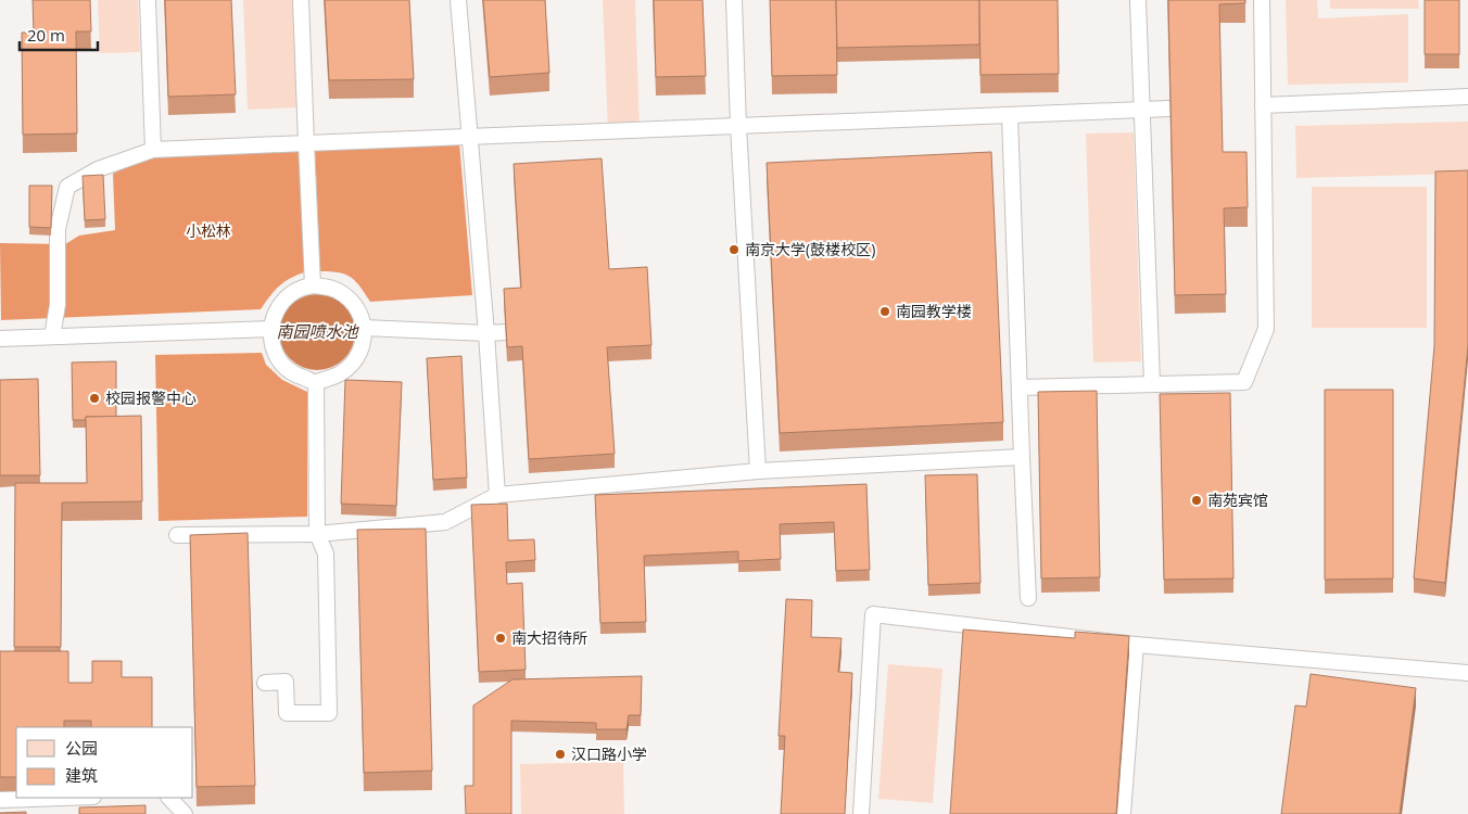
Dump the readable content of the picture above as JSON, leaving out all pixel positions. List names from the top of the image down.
{
  "water": ["南园喷水池"],
  "parks": ["小松林"],
  "places": [
    "南京大学(鼓楼校区)",
    "南园教学楼",
    "校园报警中心",
    "南苑宾馆",
    "南大招待所",
    "汉口路小学"
  ],
  "legend": ["公园", "建筑"],
  "scale_bar": "20 m"
}
